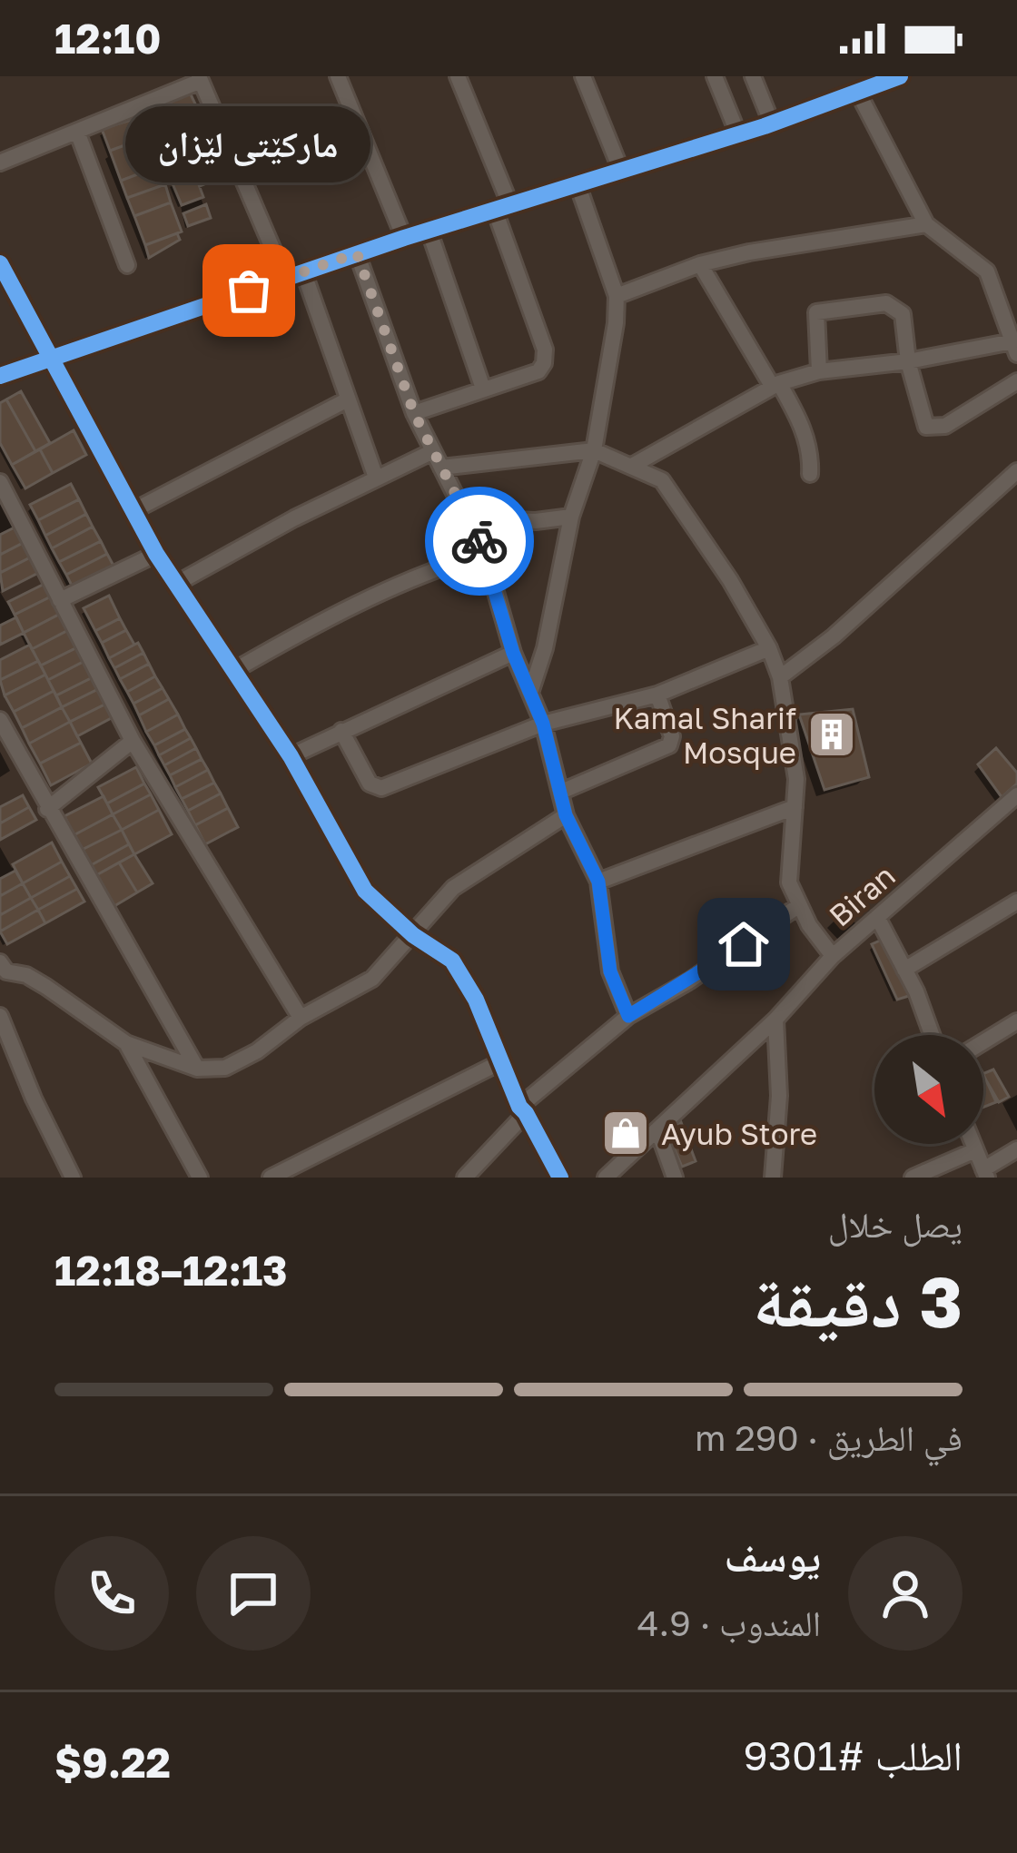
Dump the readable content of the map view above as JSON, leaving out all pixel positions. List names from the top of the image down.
{
  "streets": {
    "street": ["Biran"]
  },
  "places": {
    "other": ["مارکێتی لێزان"],
    "building": ["Kamal Sharif Mosque"],
    "shop": ["Ayub Store"]
  },
  "north": "bottom right",
  "page": {
    "status": "12:10",
    "bubble": "مارکێتی لێزان",
    "heading": ["3 دقيقة", "يصل خلال", "12:13–12:18"],
    "panel": [
      "يوسف",
      "المندوب · 4.9",
      "الطلب #9301",
      "$9.22"
    ],
    "bar": "في الطريق · 290 m"
  }
}
